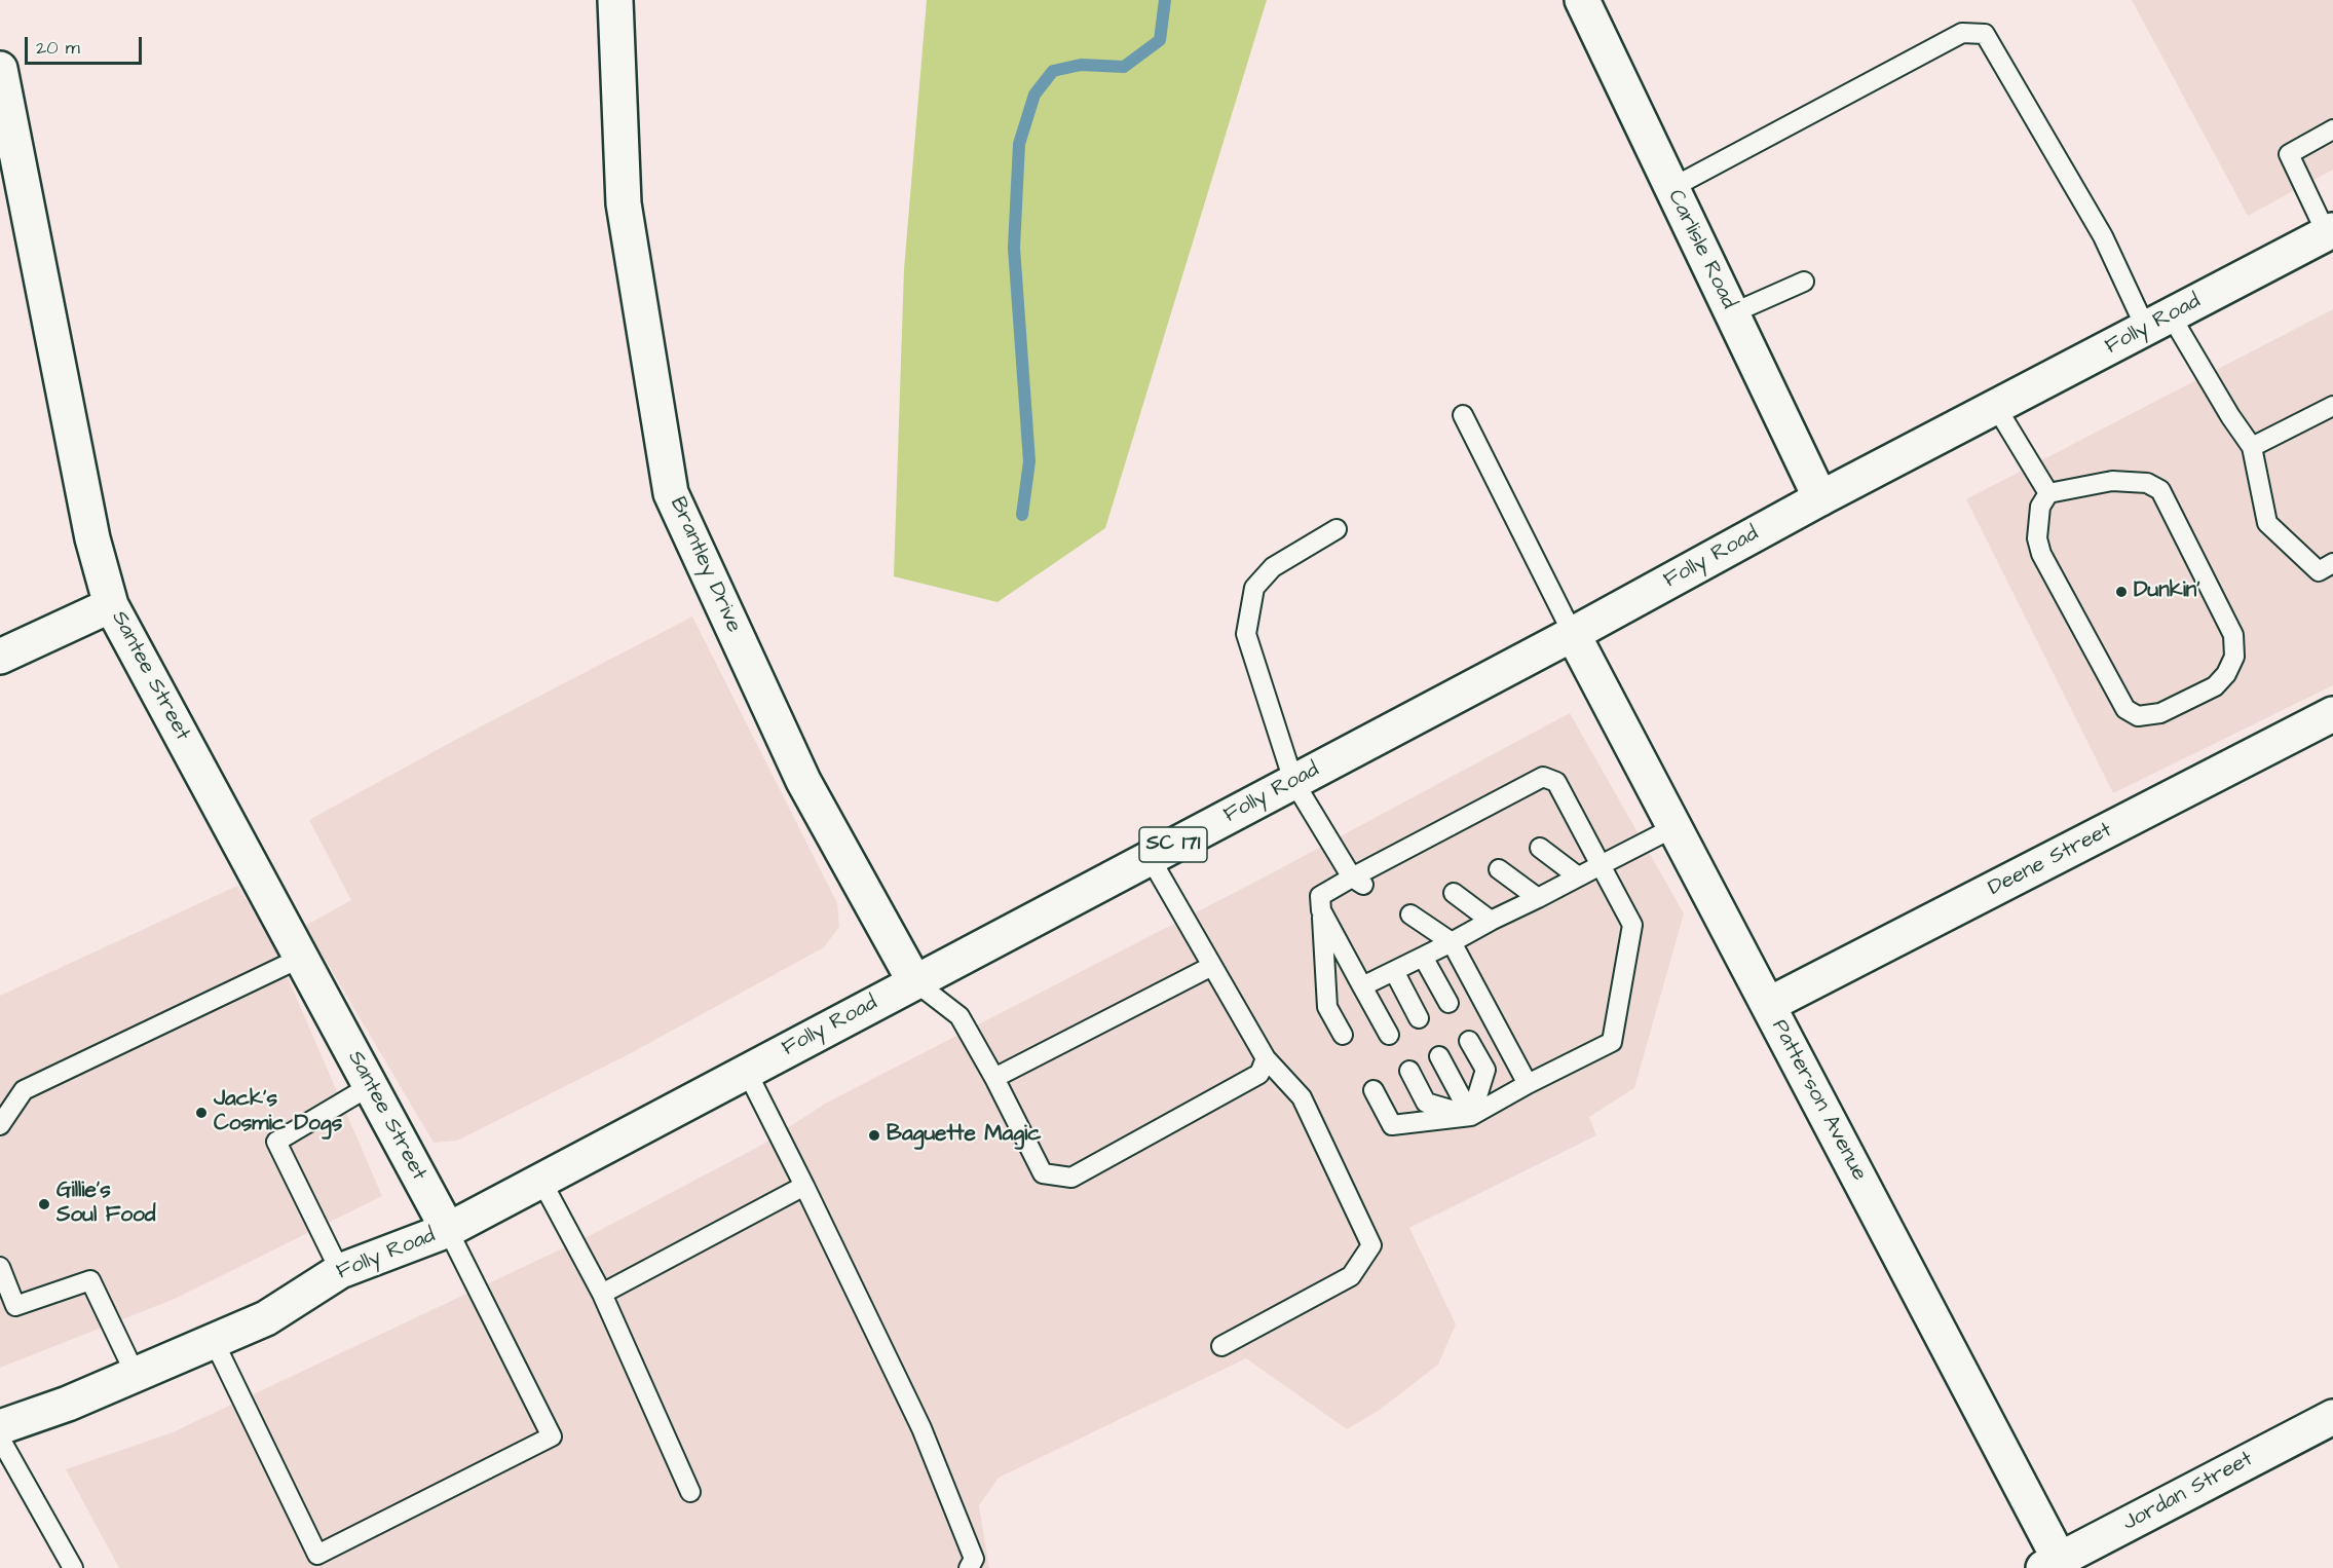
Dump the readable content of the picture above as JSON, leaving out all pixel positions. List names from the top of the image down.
{
  "streets": {
    "street": [
      "Carlisle Road",
      "Folly Road",
      "Brantley Drive",
      "Santee Street",
      "SC 171",
      "Deene Street",
      "Patterson Avenue",
      "Jordan Street"
    ]
  },
  "crossings": [
    ["Carlisle Road", "Folly Road"],
    ["Folly Road", "Brantley Drive"],
    ["Folly Road", "Santee Street"],
    ["Folly Road", "Patterson Avenue"],
    ["Deene Street", "Patterson Avenue"],
    ["Patterson Avenue", "Jordan Street"]
  ],
  "places": [
    "Dunkin'",
    "Jack's Cosmic Dogs",
    "Baguette Magic",
    "Gillie's Soul Food"
  ],
  "scale_bar": "20 m"
}
